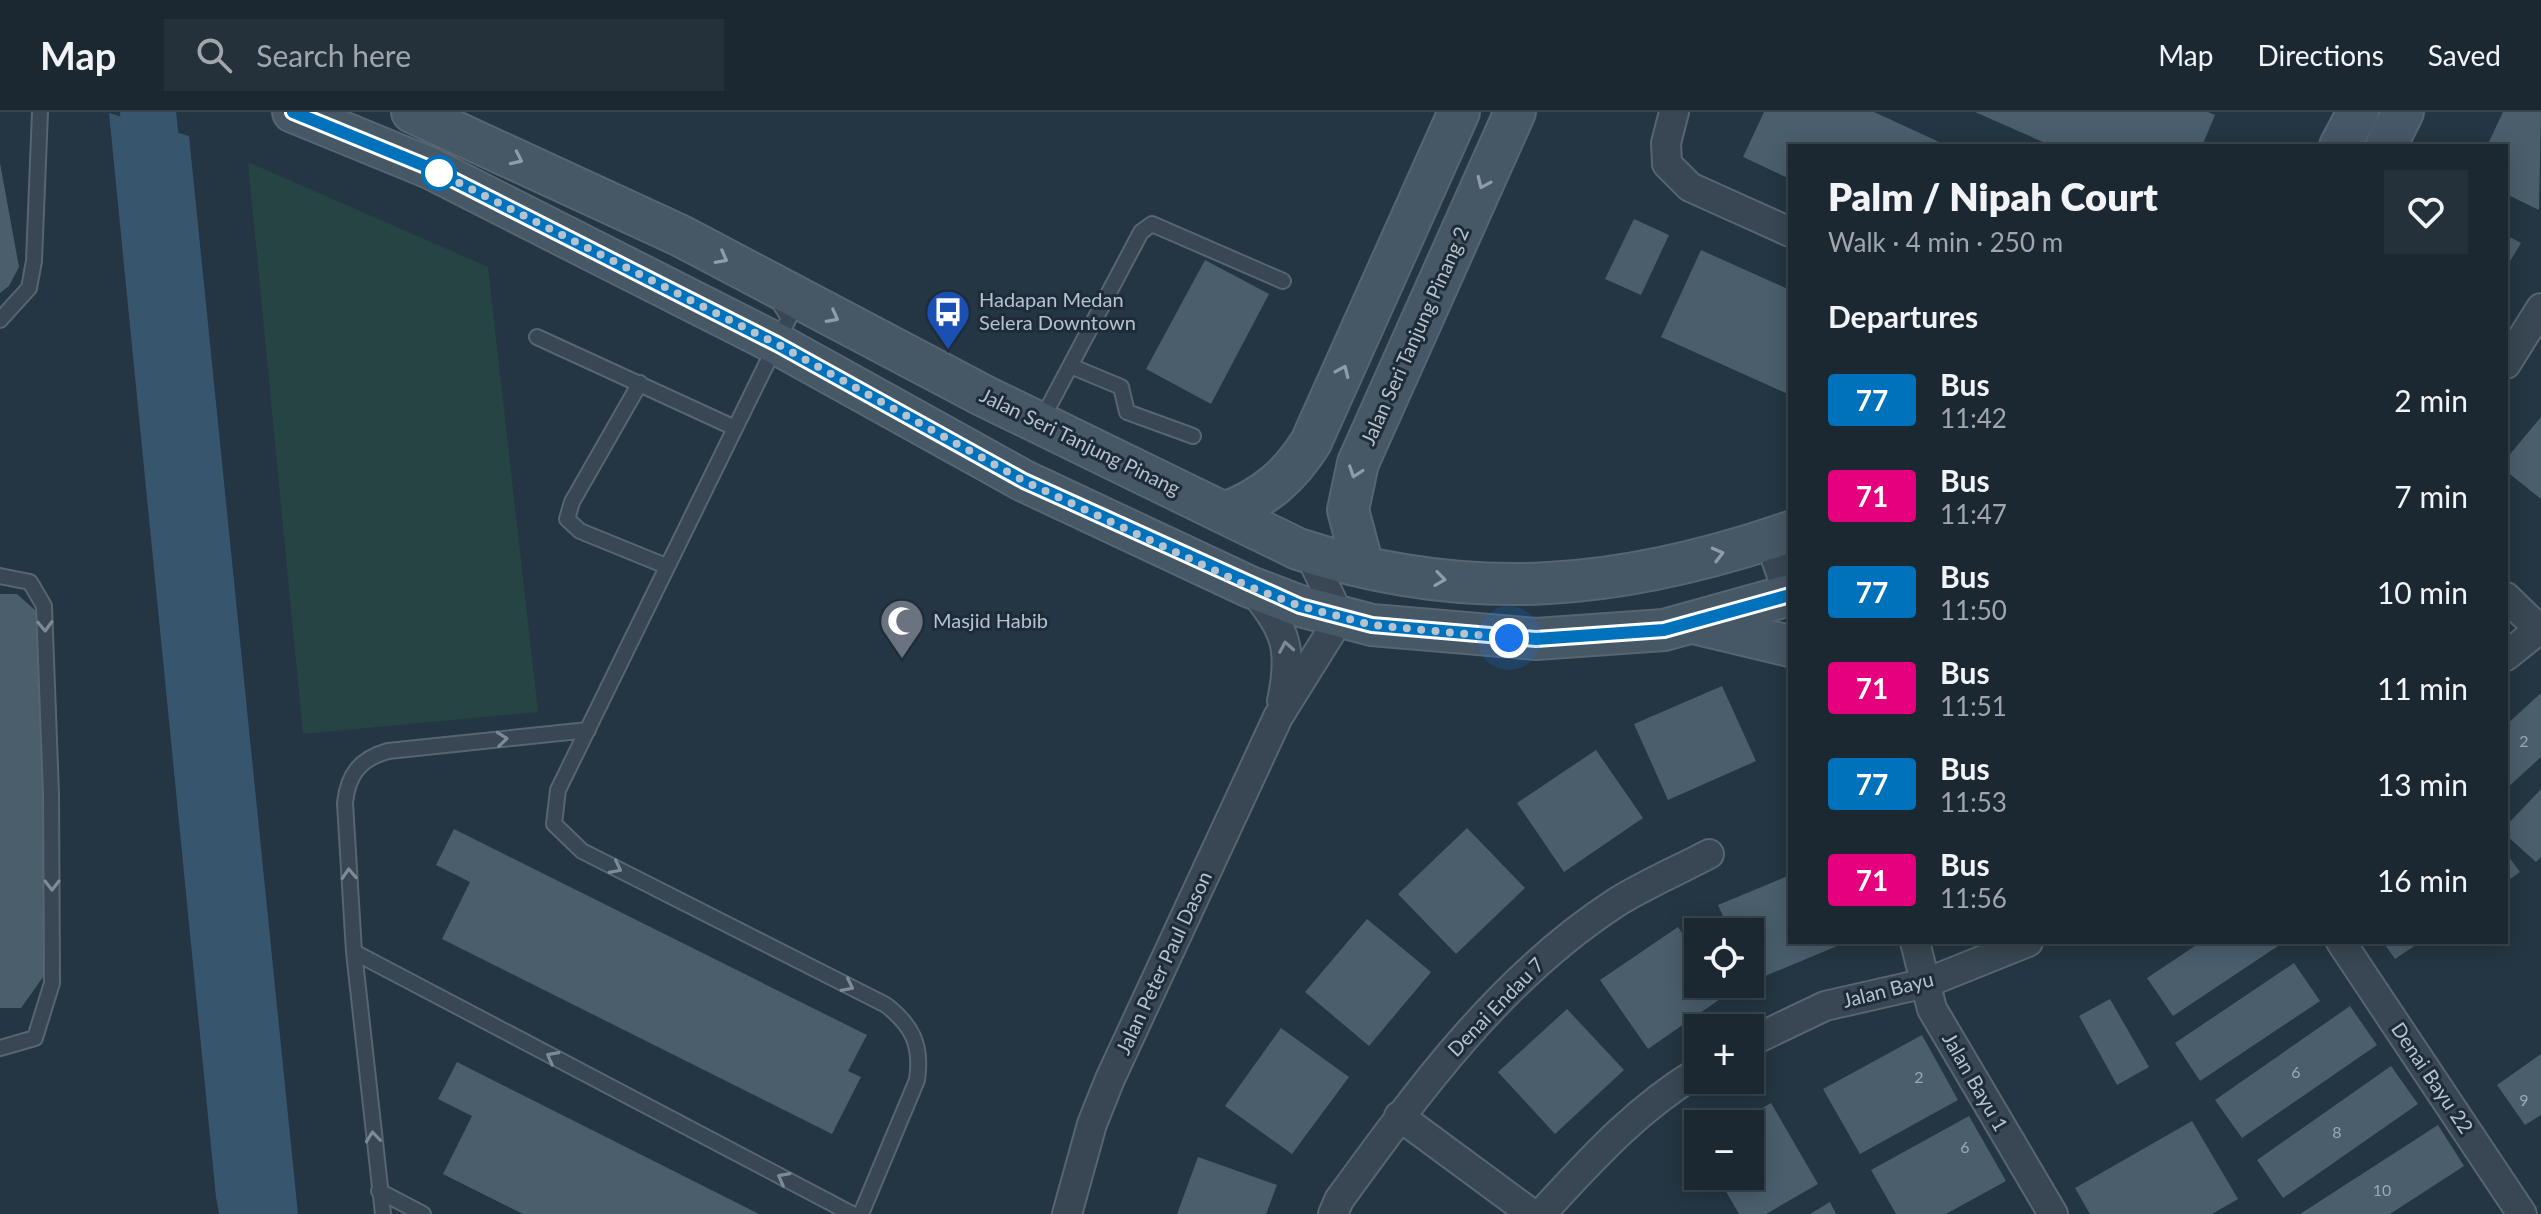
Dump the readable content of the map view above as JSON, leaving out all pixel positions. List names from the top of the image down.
{
  "streets": {
    "main road": ["Jalan Seri Tanjung Pinang 2", "Jalan Seri Tanjung Pinang"],
    "street": [
      "Jalan Peter Paul Dason",
      "Jalan Bayu",
      "Denai Endau 7",
      "Denai Bayu 22",
      "Jalan Bayu 1"
    ]
  },
  "crossings": [
    ["Jalan Seri Tanjung Pinang 2", "Jalan Seri Tanjung Pinang"],
    ["Jalan Bayu", "Jalan Bayu 1"]
  ],
  "places": {
    "bus stop": ["Hadapan Medan Selera Downtown"],
    "mosque": ["Masjid Habib"]
  },
  "lines": ["bus line 77"],
  "house_numbers": [
    "2",
    "6",
    "2",
    "9",
    "8",
    "6",
    "10"
  ],
  "page": {
    "header": "Map",
    "search": "Search here",
    "nav": ["Map", "Directions", "Saved"],
    "heading": [
      ["Palm / Nipah Court", "Walk · 4 min · 250 m"],
      "Departures"
    ],
    "list": [
      {
        "mark": "77",
        "name": "Bus",
        "note": "11:42",
        "value": "2 min"
      },
      {
        "mark": "71",
        "name": "Bus",
        "note": "11:47",
        "value": "7 min"
      },
      {
        "mark": "77",
        "name": "Bus",
        "note": "11:50",
        "value": "10 min"
      },
      {
        "mark": "71",
        "name": "Bus",
        "note": "11:51",
        "value": "11 min"
      },
      {
        "mark": "77",
        "name": "Bus",
        "note": "11:53",
        "value": "13 min"
      },
      {
        "mark": "71",
        "name": "Bus",
        "note": "11:56",
        "value": "16 min"
      }
    ],
    "map_buttons": ["+", "−"]
  }
}
